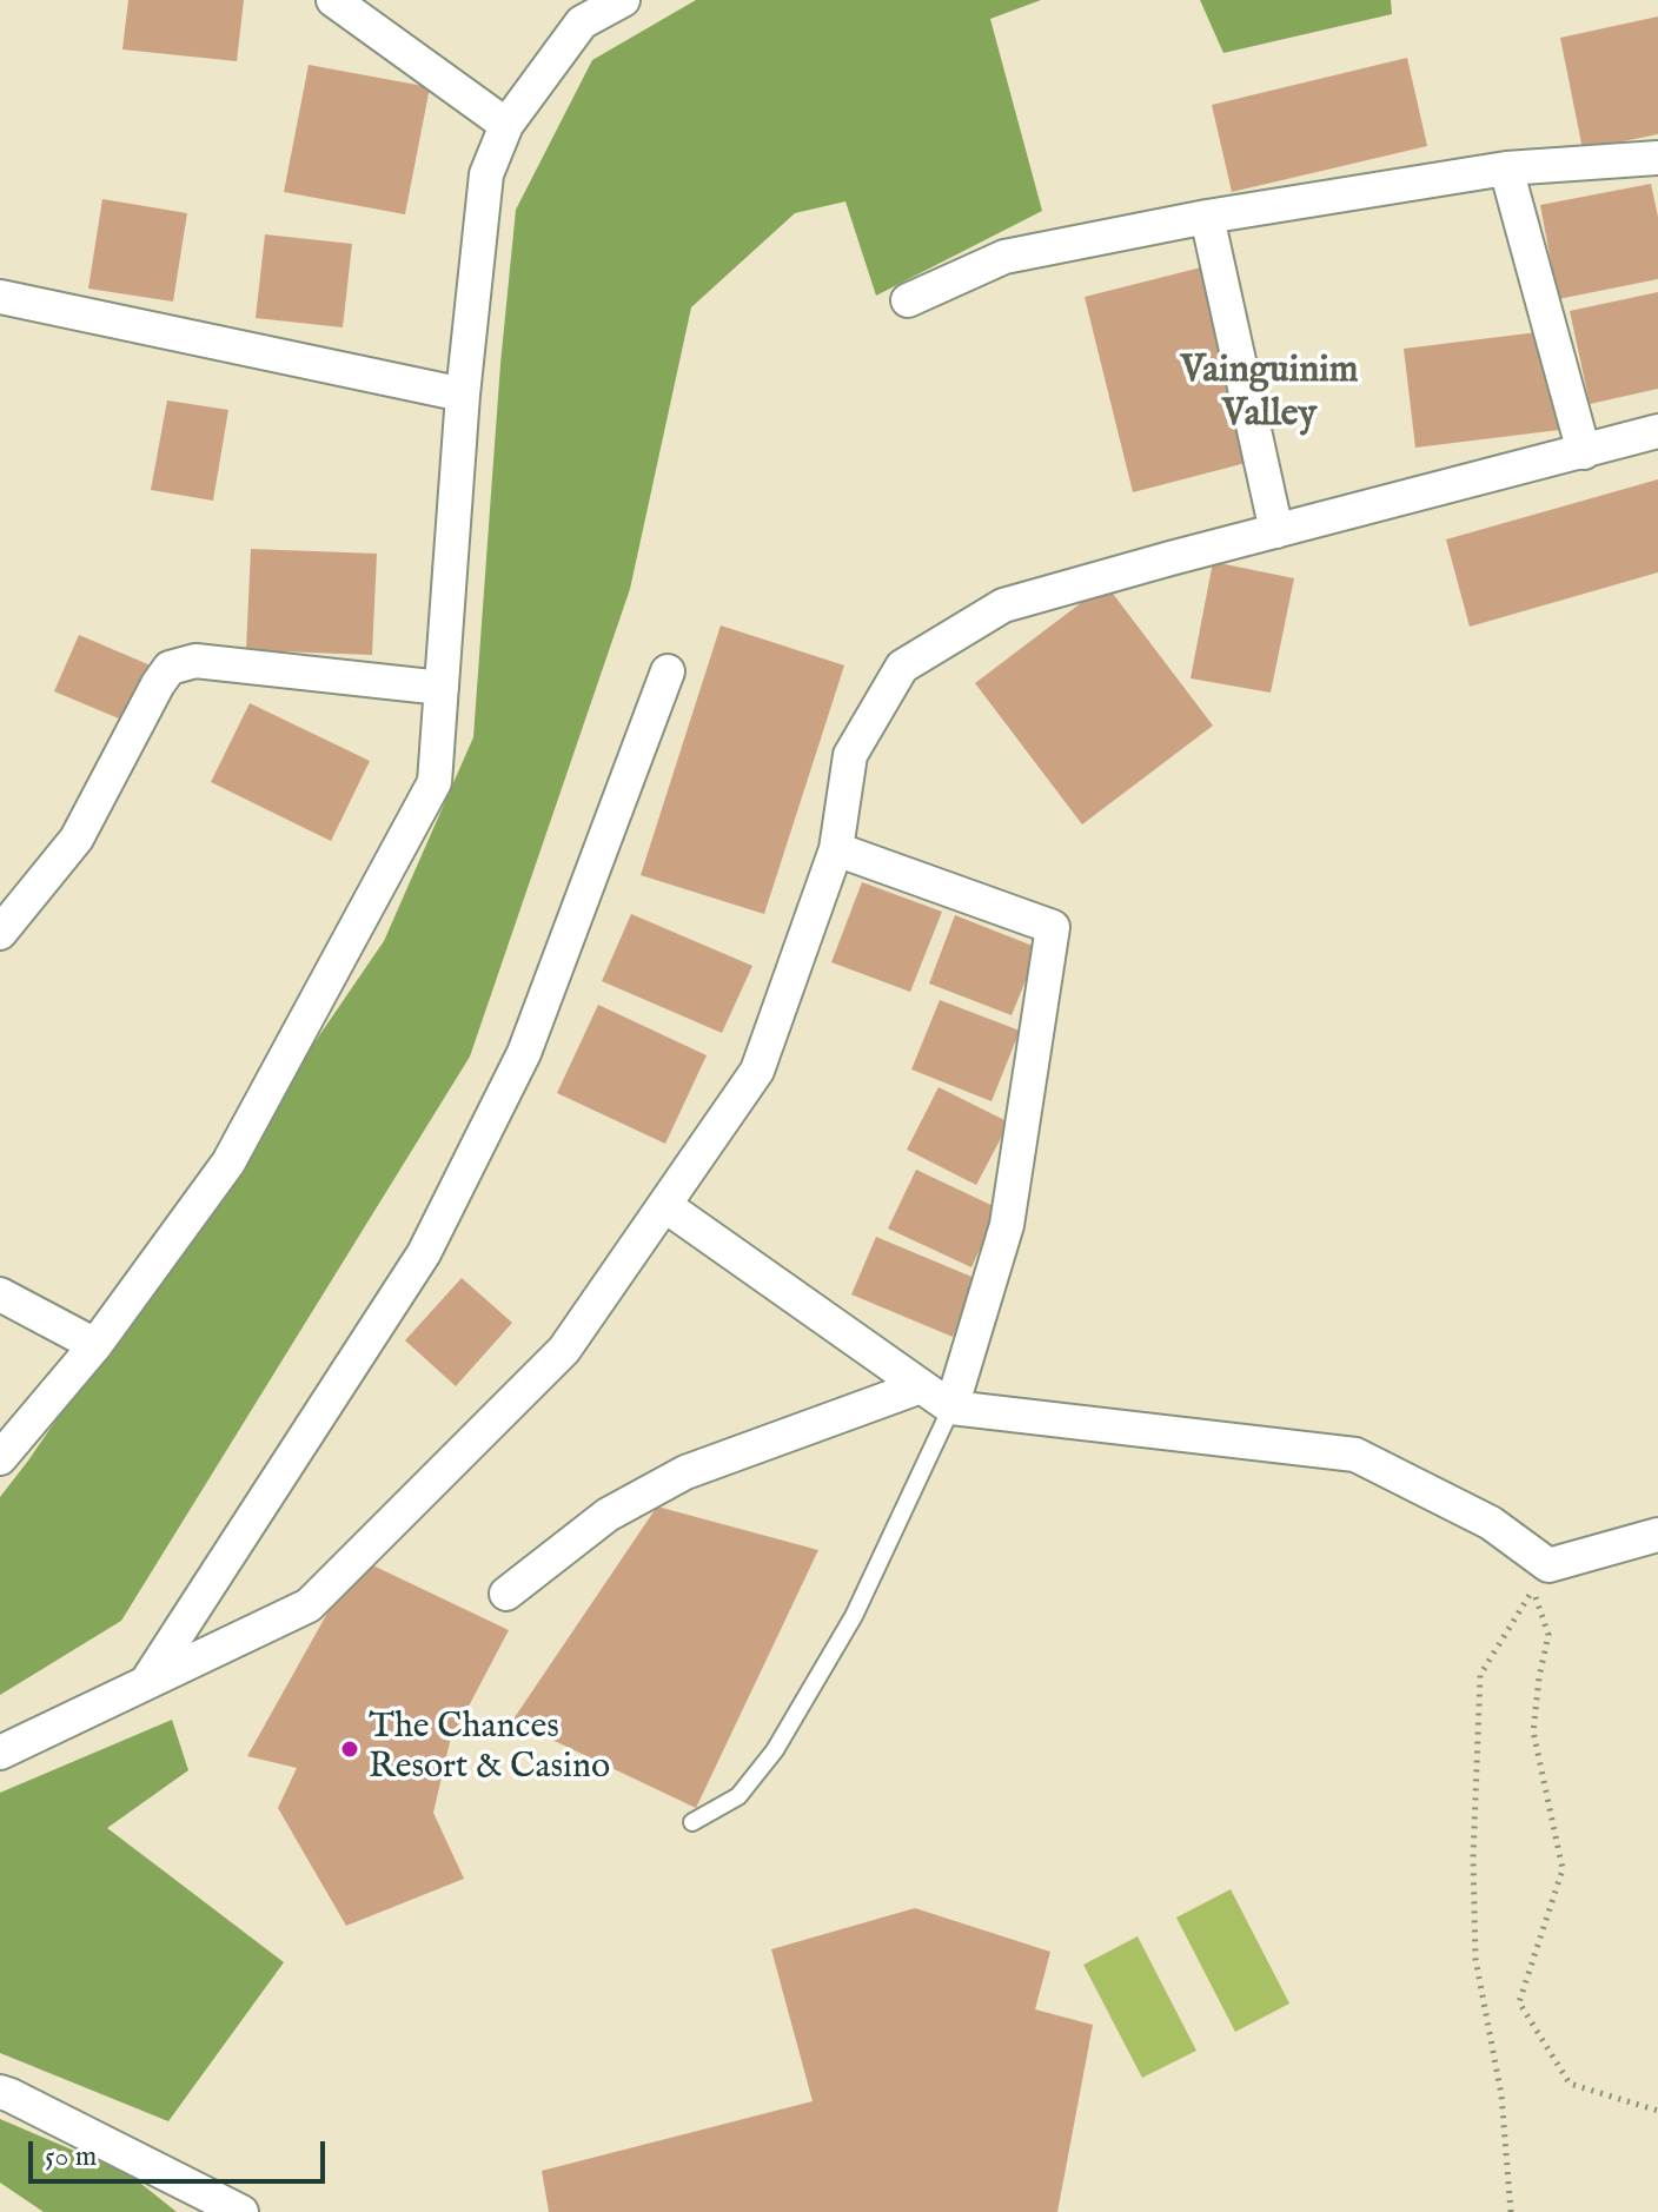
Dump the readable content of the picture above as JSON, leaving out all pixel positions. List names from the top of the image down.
{
  "districts": ["Vainguinim Valley"],
  "places": ["The Chances Resort & Casino"],
  "scale_bar": "50 m"
}
